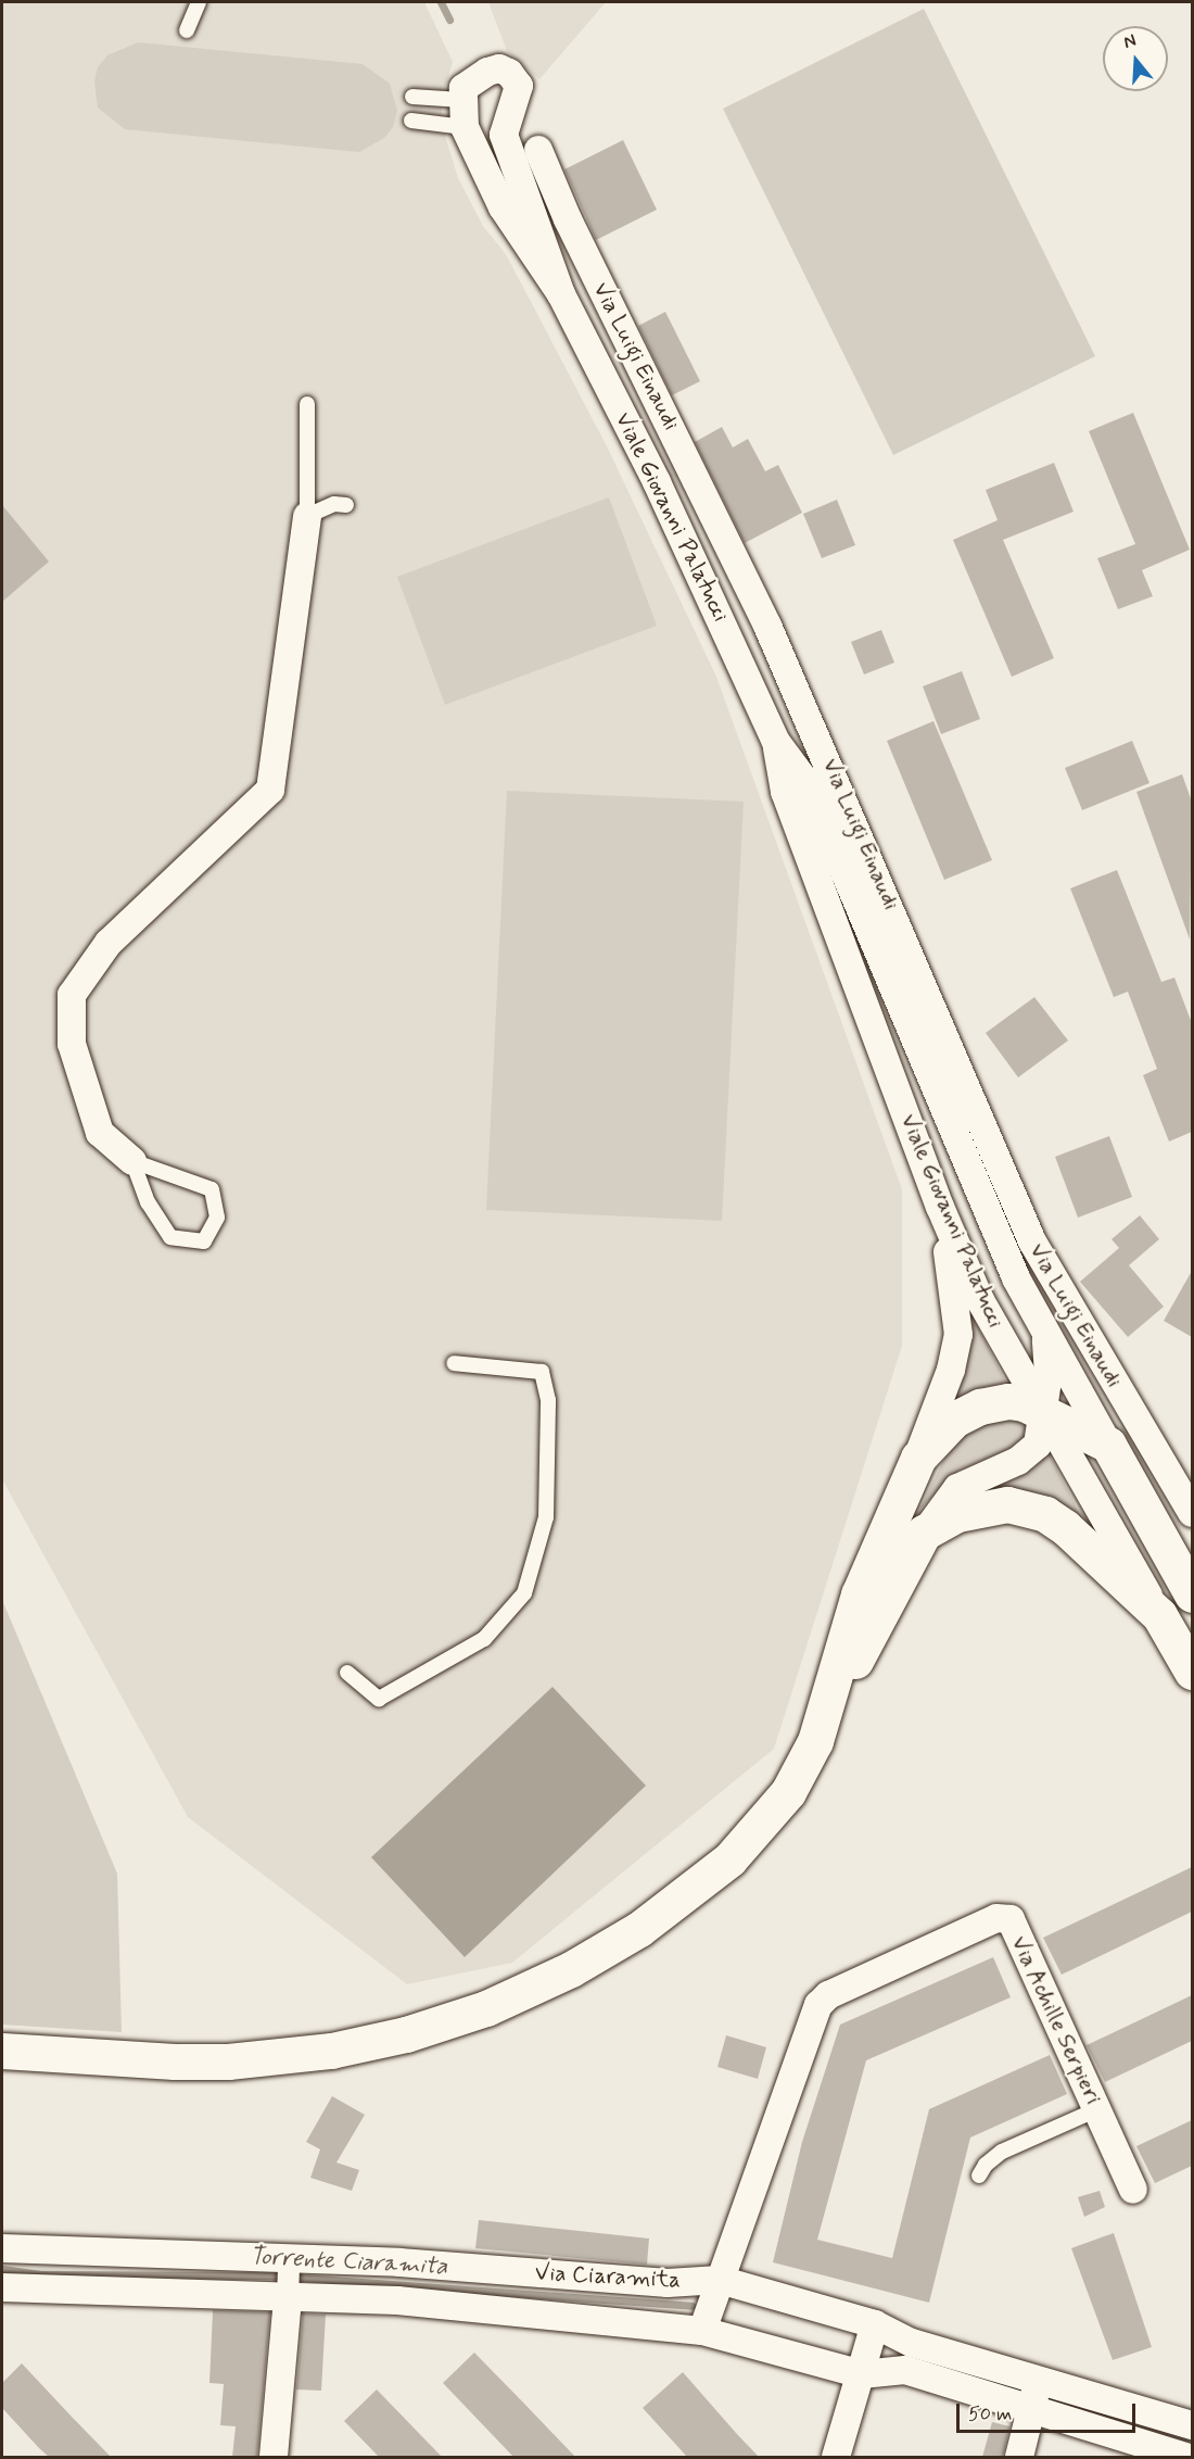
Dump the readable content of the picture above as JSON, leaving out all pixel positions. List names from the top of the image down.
{
  "streets": {
    "main road": ["Viale Giovanni Palatucci"],
    "street": ["Via Luigi Einaudi", "Via Achille Serpieri", "Via Ciaramita"]
  },
  "crossings": [
    ["Via Achille Serpieri", "Via Ciaramita"]
  ],
  "water": ["Torrente Ciaramita"],
  "scale_bar": "50 m",
  "north": "top"
}
